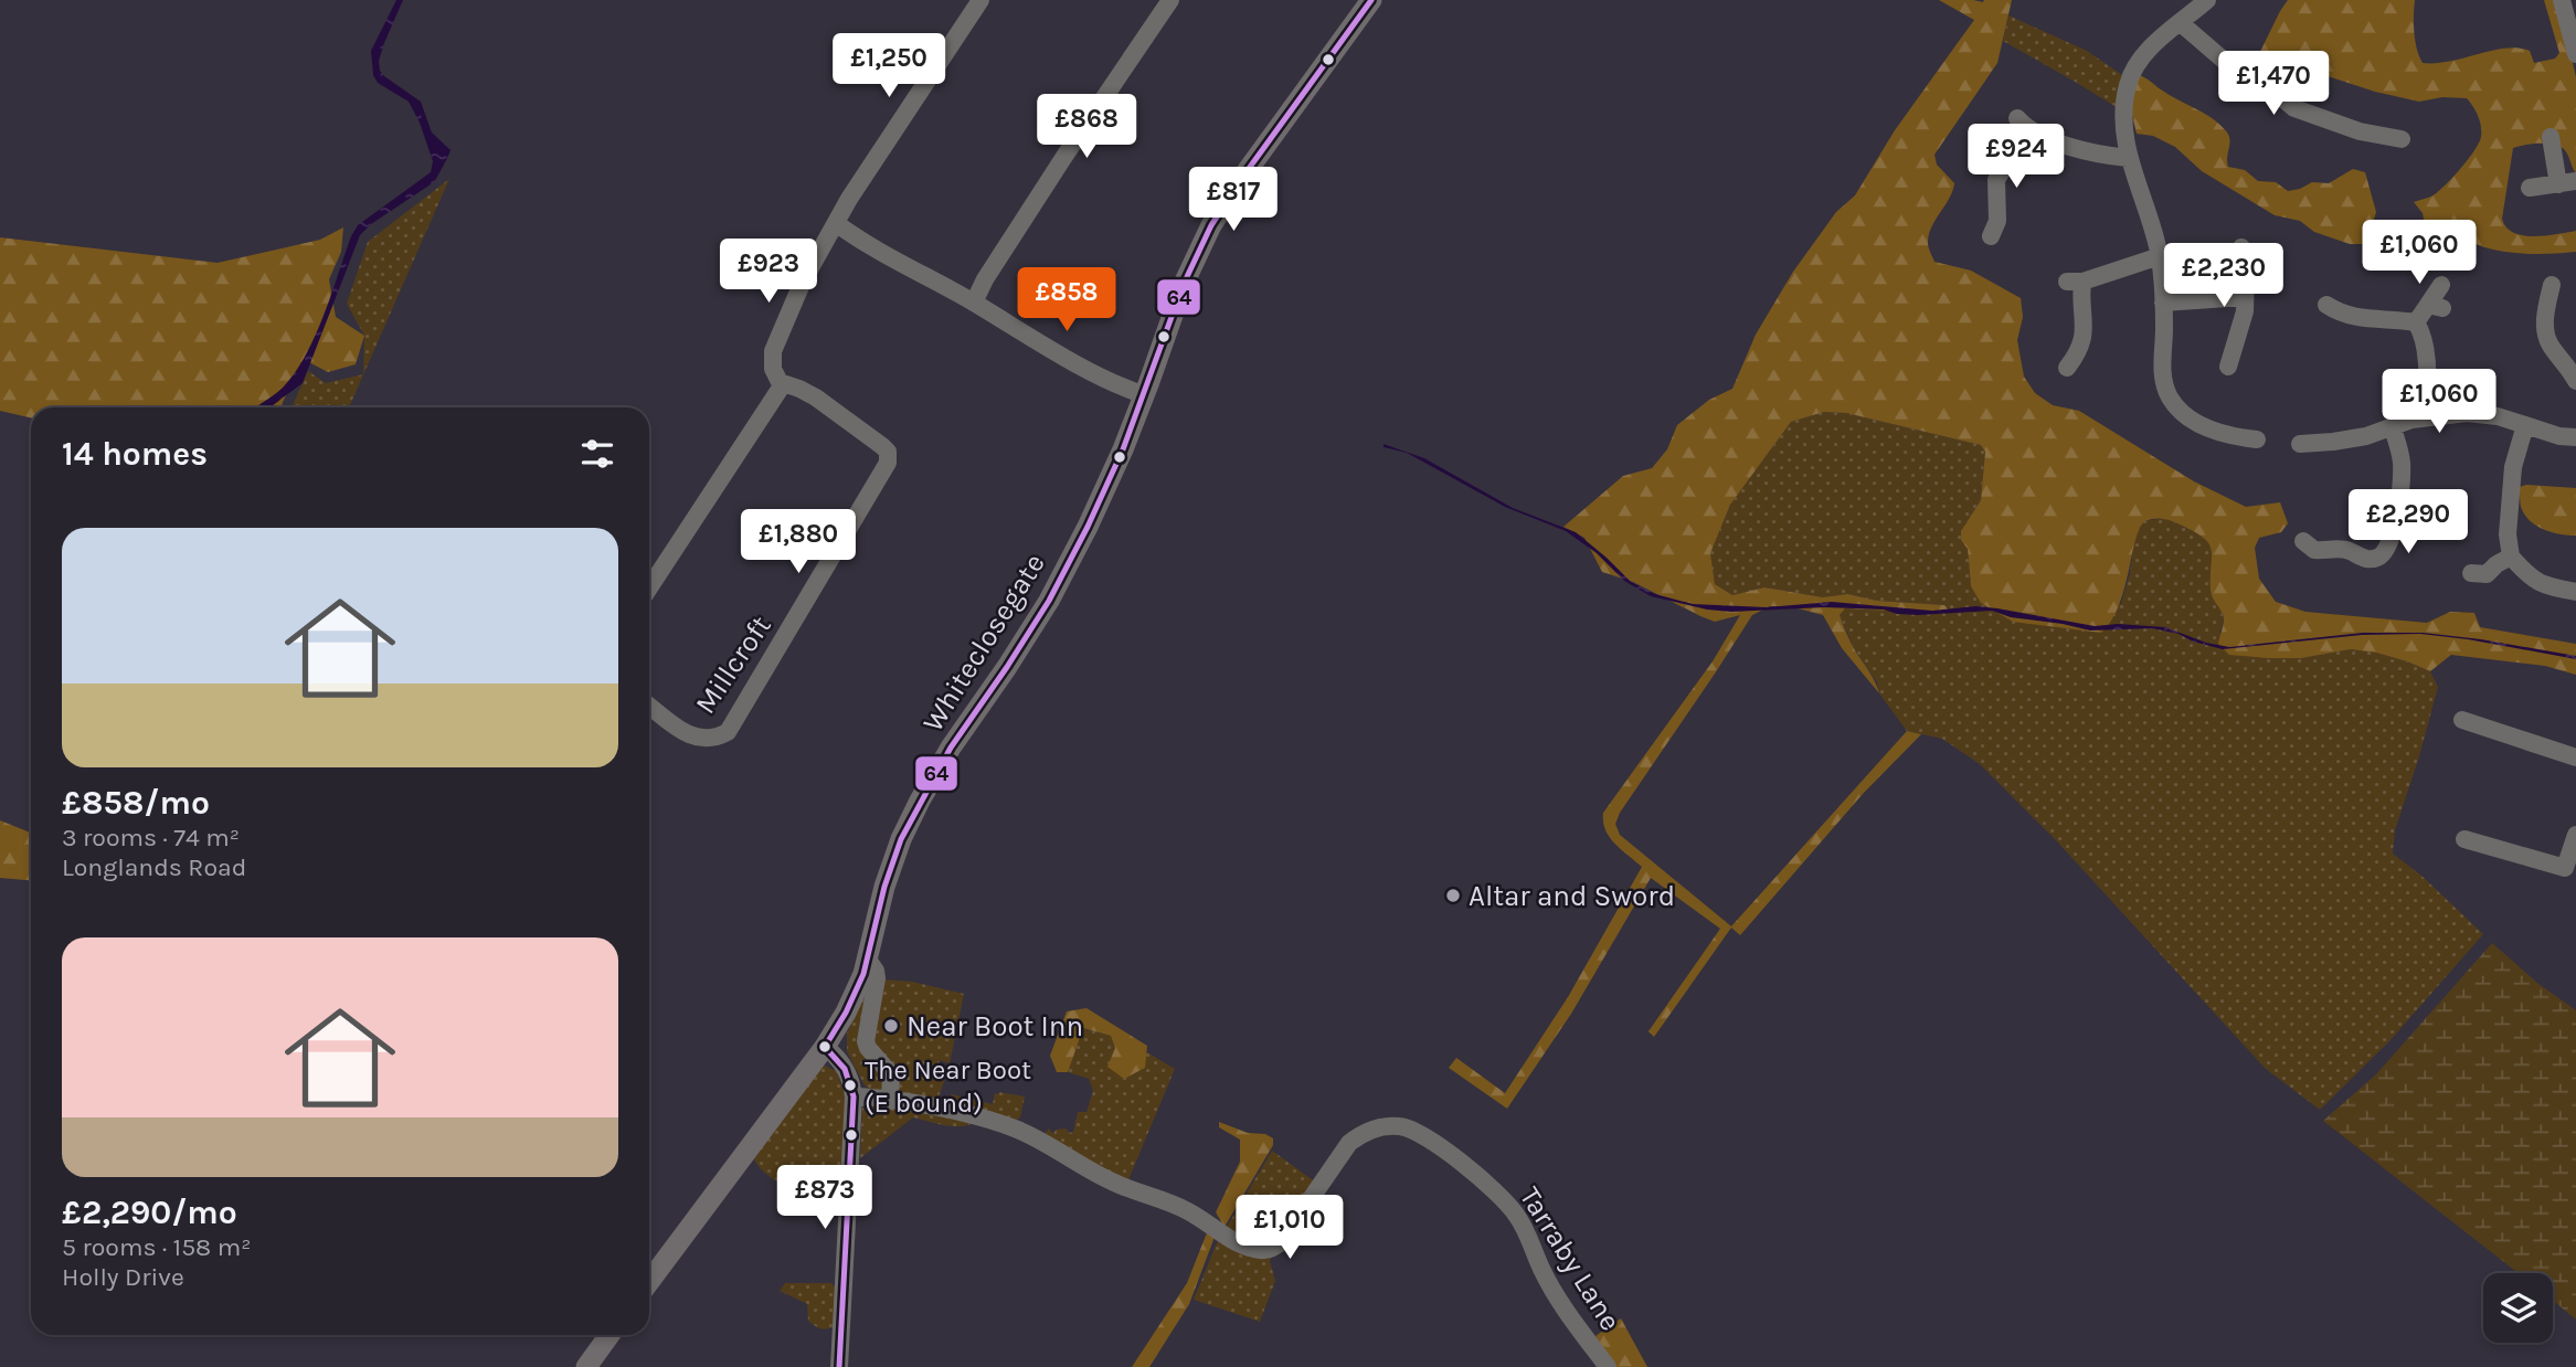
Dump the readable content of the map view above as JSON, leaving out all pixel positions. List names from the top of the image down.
{
  "streets": {
    "main road": ["Whiteclosegate"],
    "street": ["Millcroft", "Tarraby Lane"]
  },
  "places": ["Altar and Sword", "Near Boot Inn", "The Near Boot (E bound)"],
  "lines": ["transit line 64"],
  "page": {
    "price": [
      "£1,250",
      "£1,470",
      "£868",
      "£924",
      "£817",
      "£1,060",
      "£923",
      "£2,230",
      "£858",
      "£1,060",
      "£2,290",
      "£1,880",
      "£873",
      "£1,010"
    ],
    "heading": "14 homes",
    "list": [
      {
        "name": "£858/mo",
        "note": "3 rooms · 74 m² · Longlands Road"
      },
      {
        "name": "£2,290/mo",
        "note": "5 rooms · 158 m² · Holly Drive"
      }
    ]
  }
}
